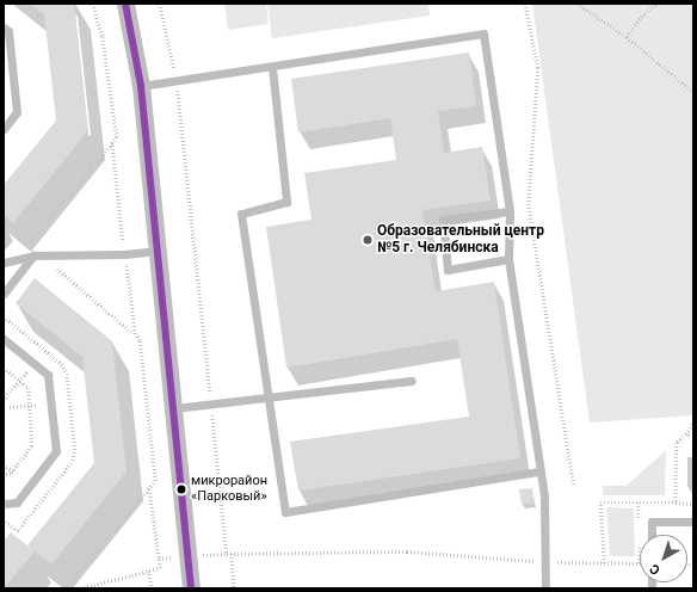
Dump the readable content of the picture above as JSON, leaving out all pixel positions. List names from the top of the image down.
{
  "places": ["Образовательный центр №5 г. Челябинска", "микрорайон «Парковый»"],
  "north": "bottom left"
}
